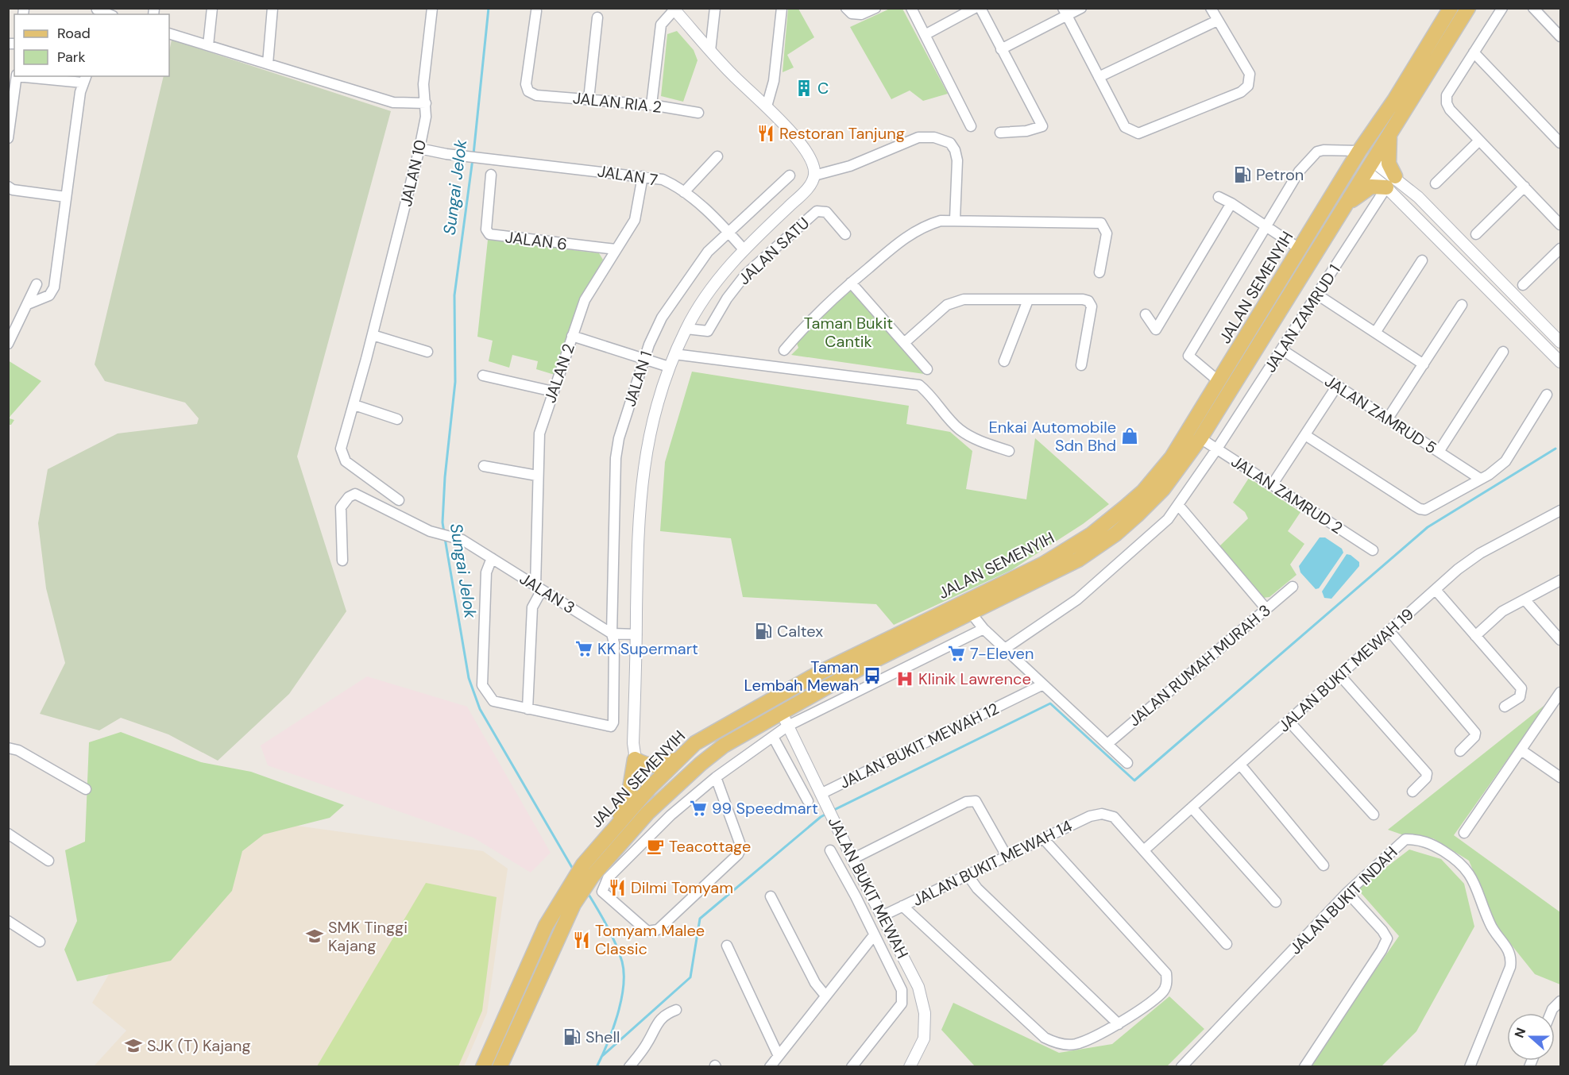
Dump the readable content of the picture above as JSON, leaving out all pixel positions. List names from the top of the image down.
{
  "streets": {
    "main road": ["JALAN SEMENYIH"],
    "street": [
      "JALAN RIA 2",
      "JALAN 10",
      "JALAN 7",
      "JALAN 6",
      "JALAN SATU",
      "JALAN ZAMRUD 1",
      "JALAN 2",
      "JALAN 1",
      "JALAN ZAMRUD 5",
      "JALAN ZAMRUD 2",
      "JALAN 3",
      "JALAN RUMAH MURAH 3",
      "JALAN BUKIT MEWAH 19",
      "JALAN BUKIT MEWAH 12",
      "JALAN BUKIT MEWAH 14",
      "JALAN BUKIT MEWAH",
      "JALAN BUKIT INDAH"
    ]
  },
  "crossings": [
    ["JALAN 10", "JALAN 7"],
    ["JALAN 7", "JALAN 2"],
    ["JALAN 7", "JALAN 1"],
    ["JALAN 6", "JALAN 2"],
    ["JALAN SEMENYIH", "JALAN ZAMRUD 2"],
    ["JALAN SEMENYIH", "JALAN BUKIT MEWAH"],
    ["JALAN ZAMRUD 1", "JALAN ZAMRUD 5"],
    ["JALAN ZAMRUD 1", "JALAN ZAMRUD 2"],
    ["JALAN 2", "JALAN 3"],
    ["JALAN 1", "JALAN 3"],
    ["JALAN BUKIT MEWAH 19", "JALAN BUKIT MEWAH 14"],
    ["JALAN BUKIT MEWAH 12", "JALAN BUKIT MEWAH"],
    ["JALAN BUKIT MEWAH 14", "JALAN BUKIT MEWAH"]
  ],
  "water": ["Sungai Jelok"],
  "parks": ["Taman Bukit Cantik"],
  "places": {
    "building": ["C"],
    "restaurant": ["Restoran Tanjung", "Dilmi Tomyam", "Tomyam Malee Classic"],
    "fuel station": ["Petron", "Caltex", "Shell"],
    "shop": ["Enkai Automobile Sdn Bhd"],
    "supermarket": ["KK Supermart", "7-Eleven", "99 Speedmart"],
    "bus stop": ["Taman Lembah Mewah"],
    "hospital": ["Klinik Lawrence"],
    "cafe": ["Teacottage"],
    "school or university": ["SMK Tinggi Kajang", "SJK (T) Kajang"]
  },
  "legend": ["Road", "Park"],
  "north": "left"
}
